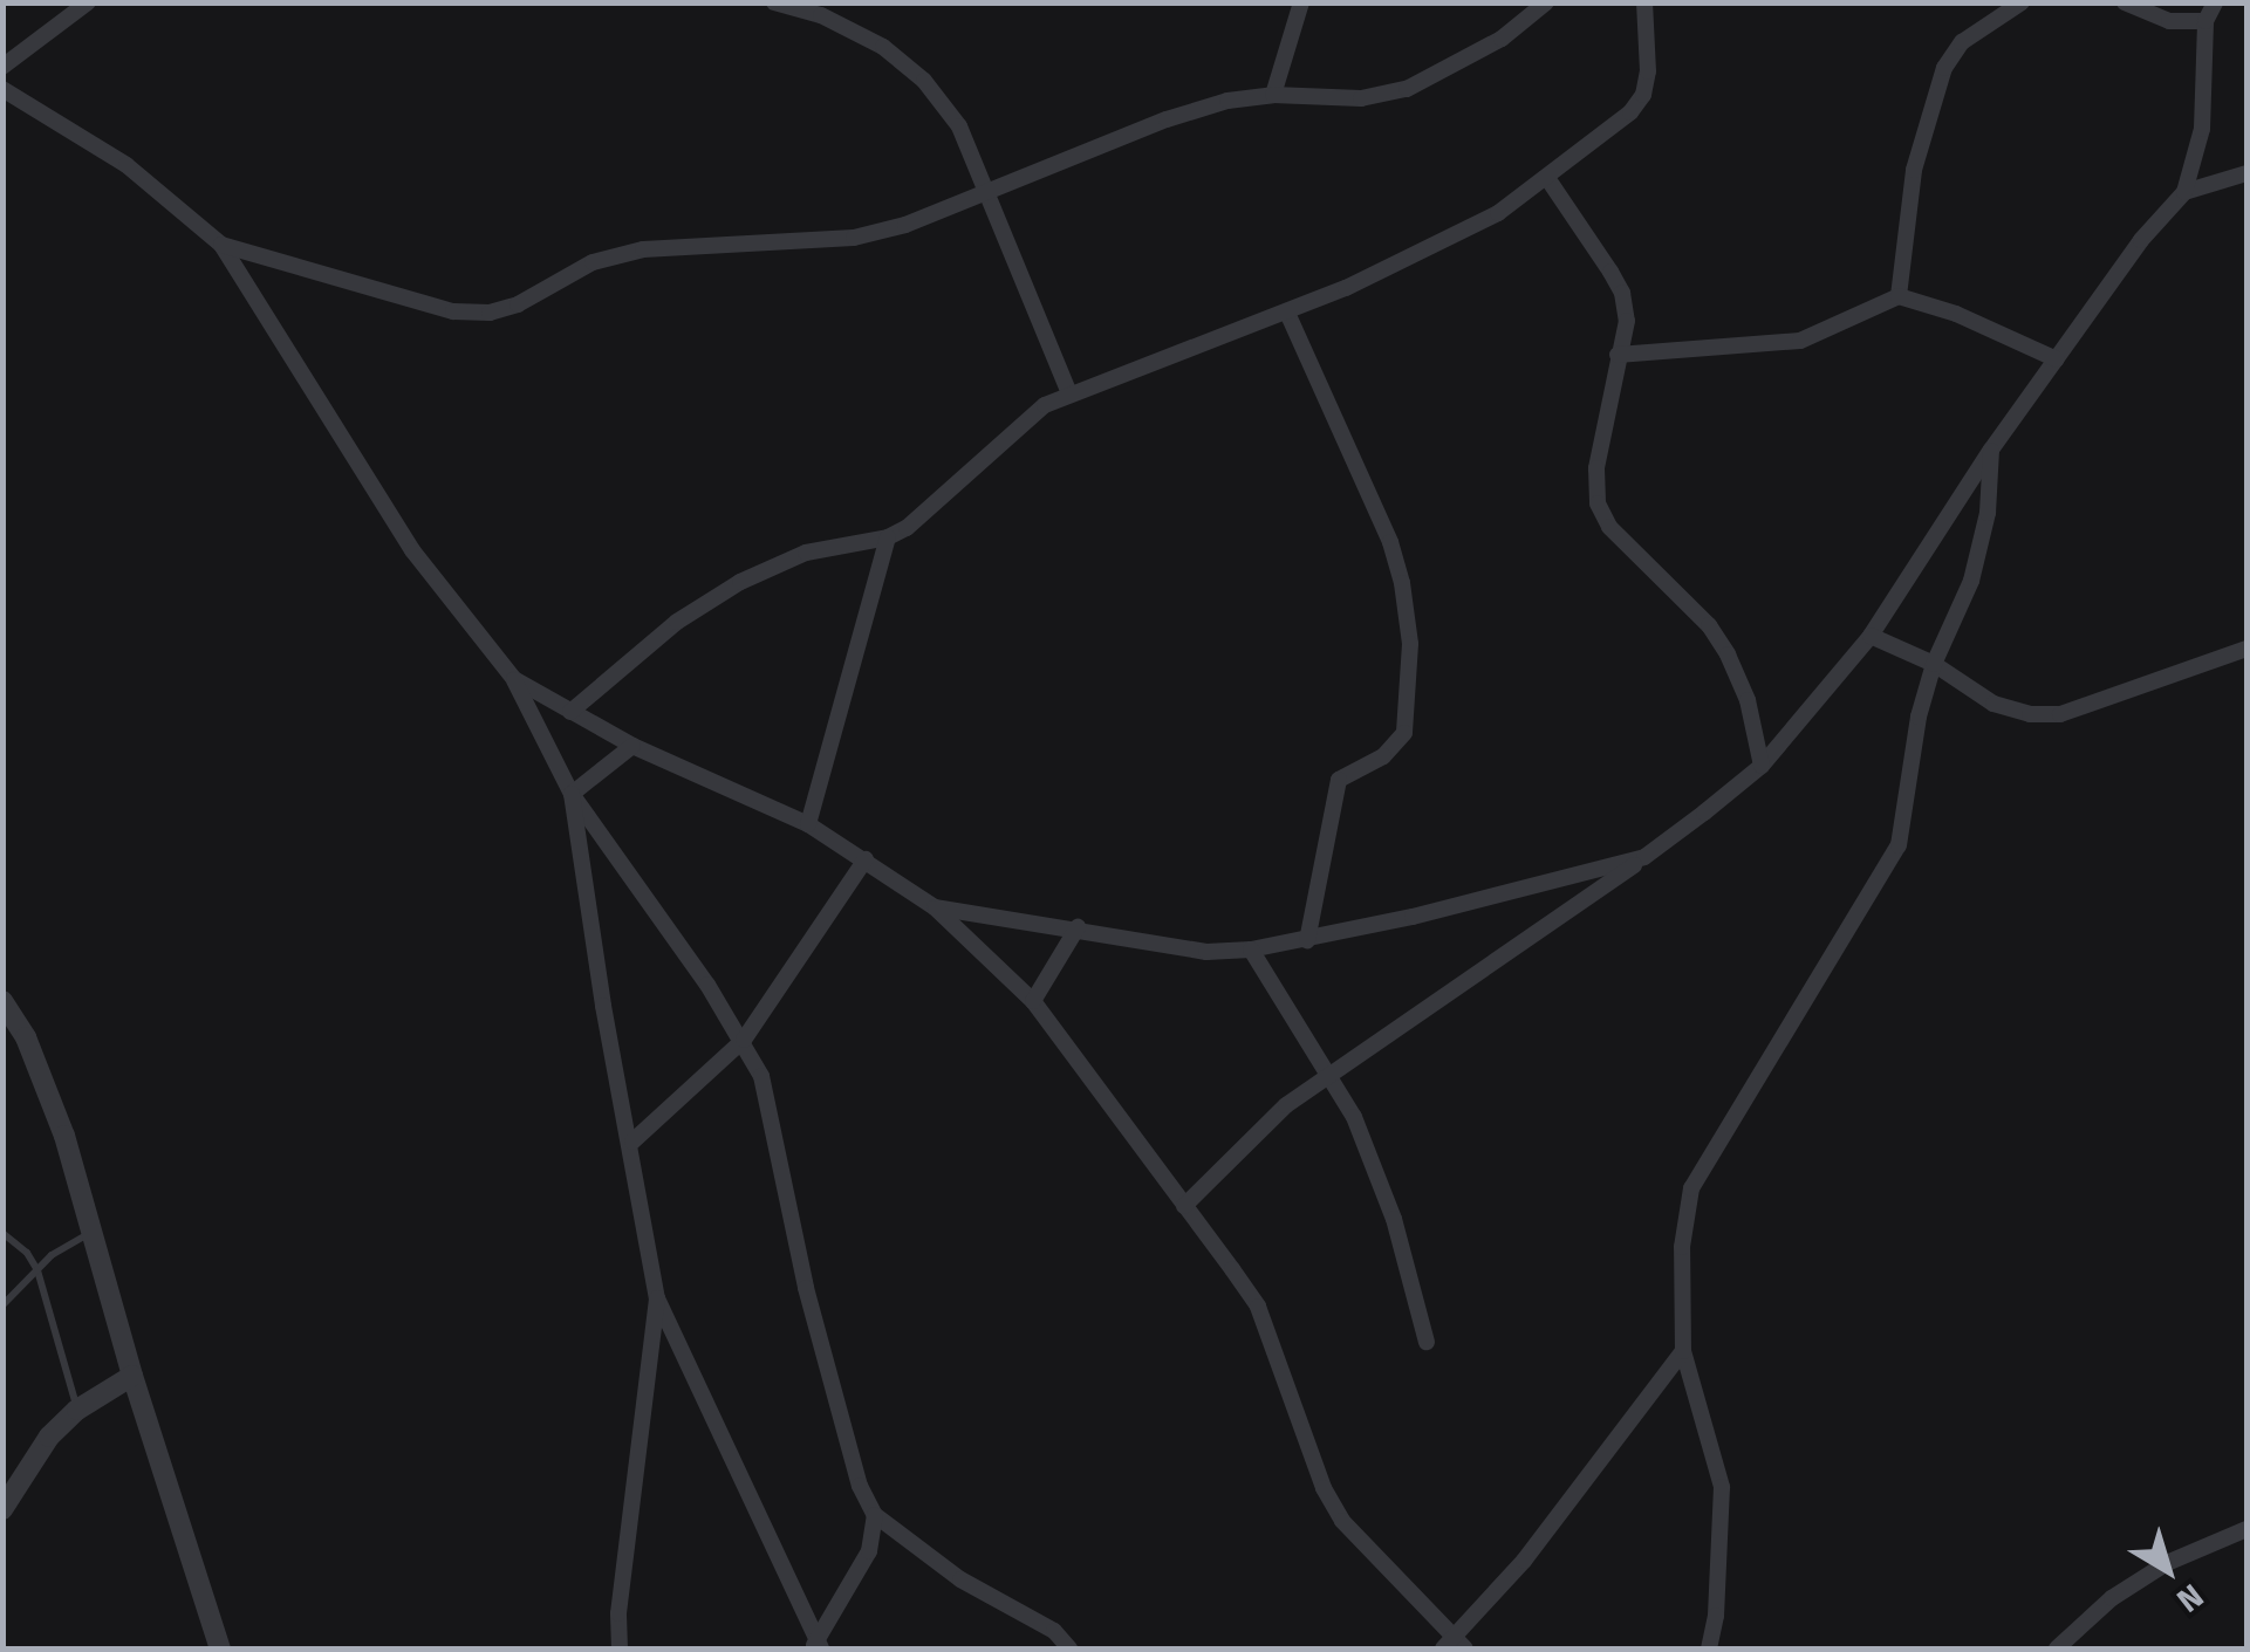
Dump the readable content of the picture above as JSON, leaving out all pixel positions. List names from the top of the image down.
{
  "north": "bottom right"
}
